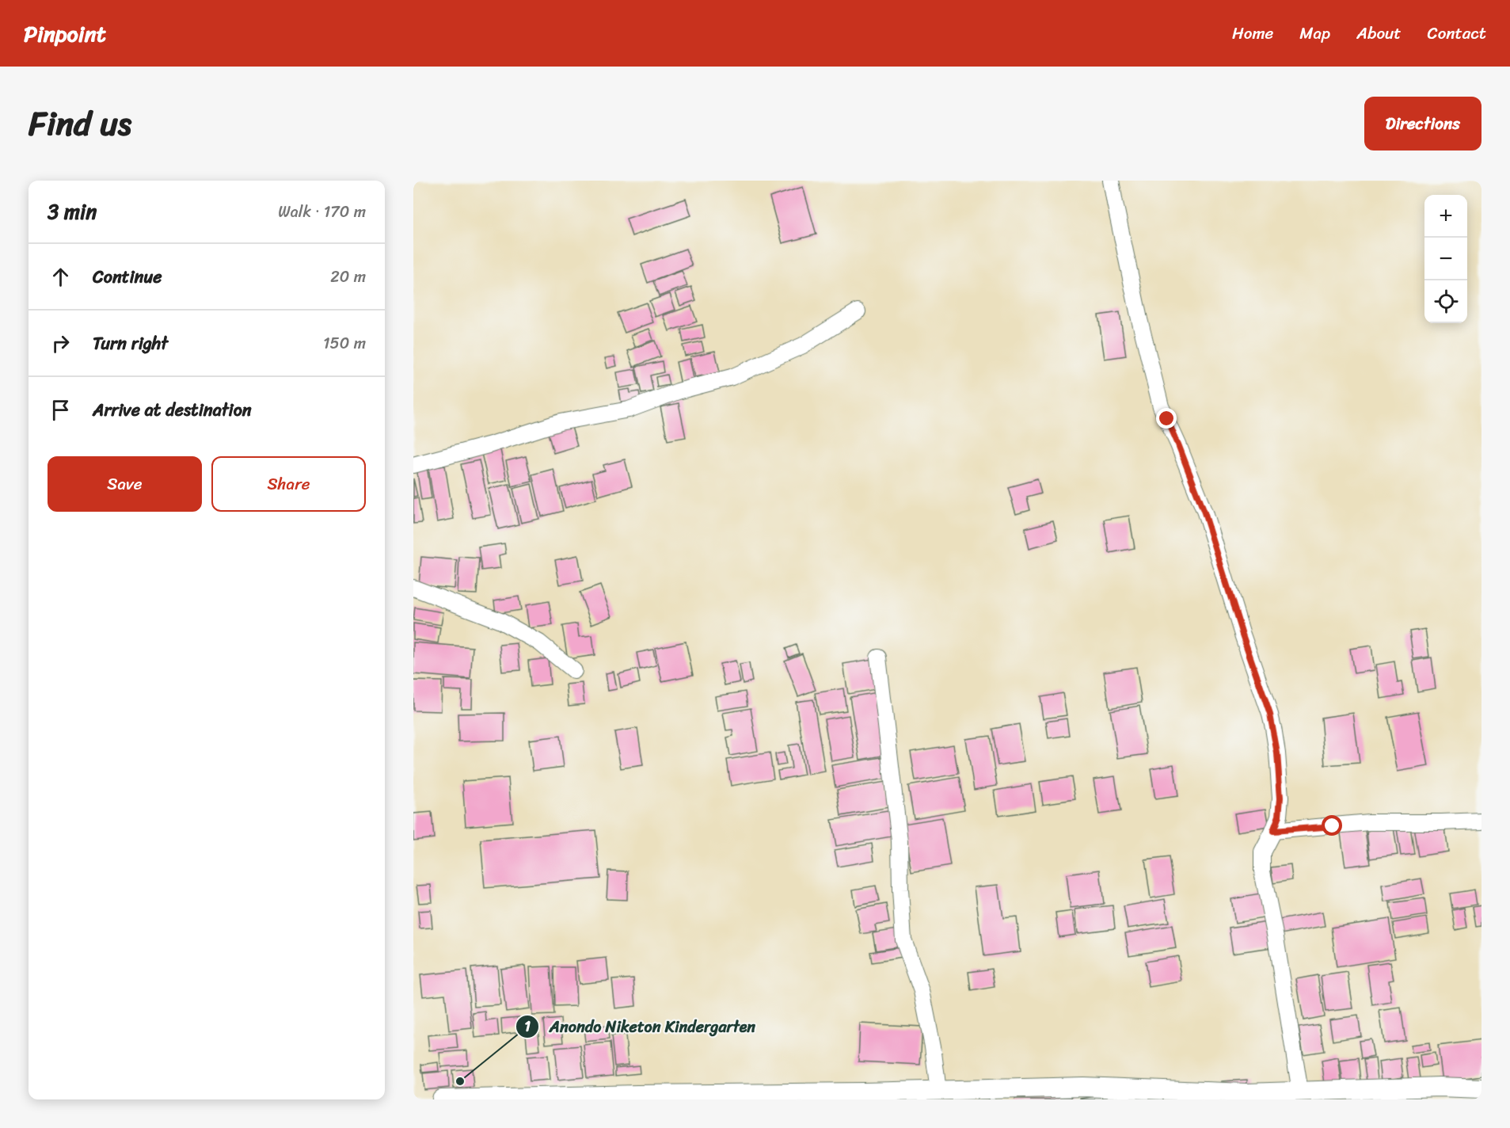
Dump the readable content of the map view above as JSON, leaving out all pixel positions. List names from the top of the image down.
{
  "places": ["Anondo Niketon Kindergarten"],
  "page": {
    "header": "Pinpoint",
    "nav": [
      "Home",
      "Map",
      "About",
      "Contact"
    ],
    "title": "Find us",
    "buttons": [
      "Directions",
      ["Save", "Share"]
    ],
    "heading": ["3 min", "Walk · 170 m"],
    "map_buttons": ["+", "−"],
    "list": [
      ["Continue", "20 m"],
      ["Turn right", "150 m"],
      "Arrive at destination"
    ]
  }
}
